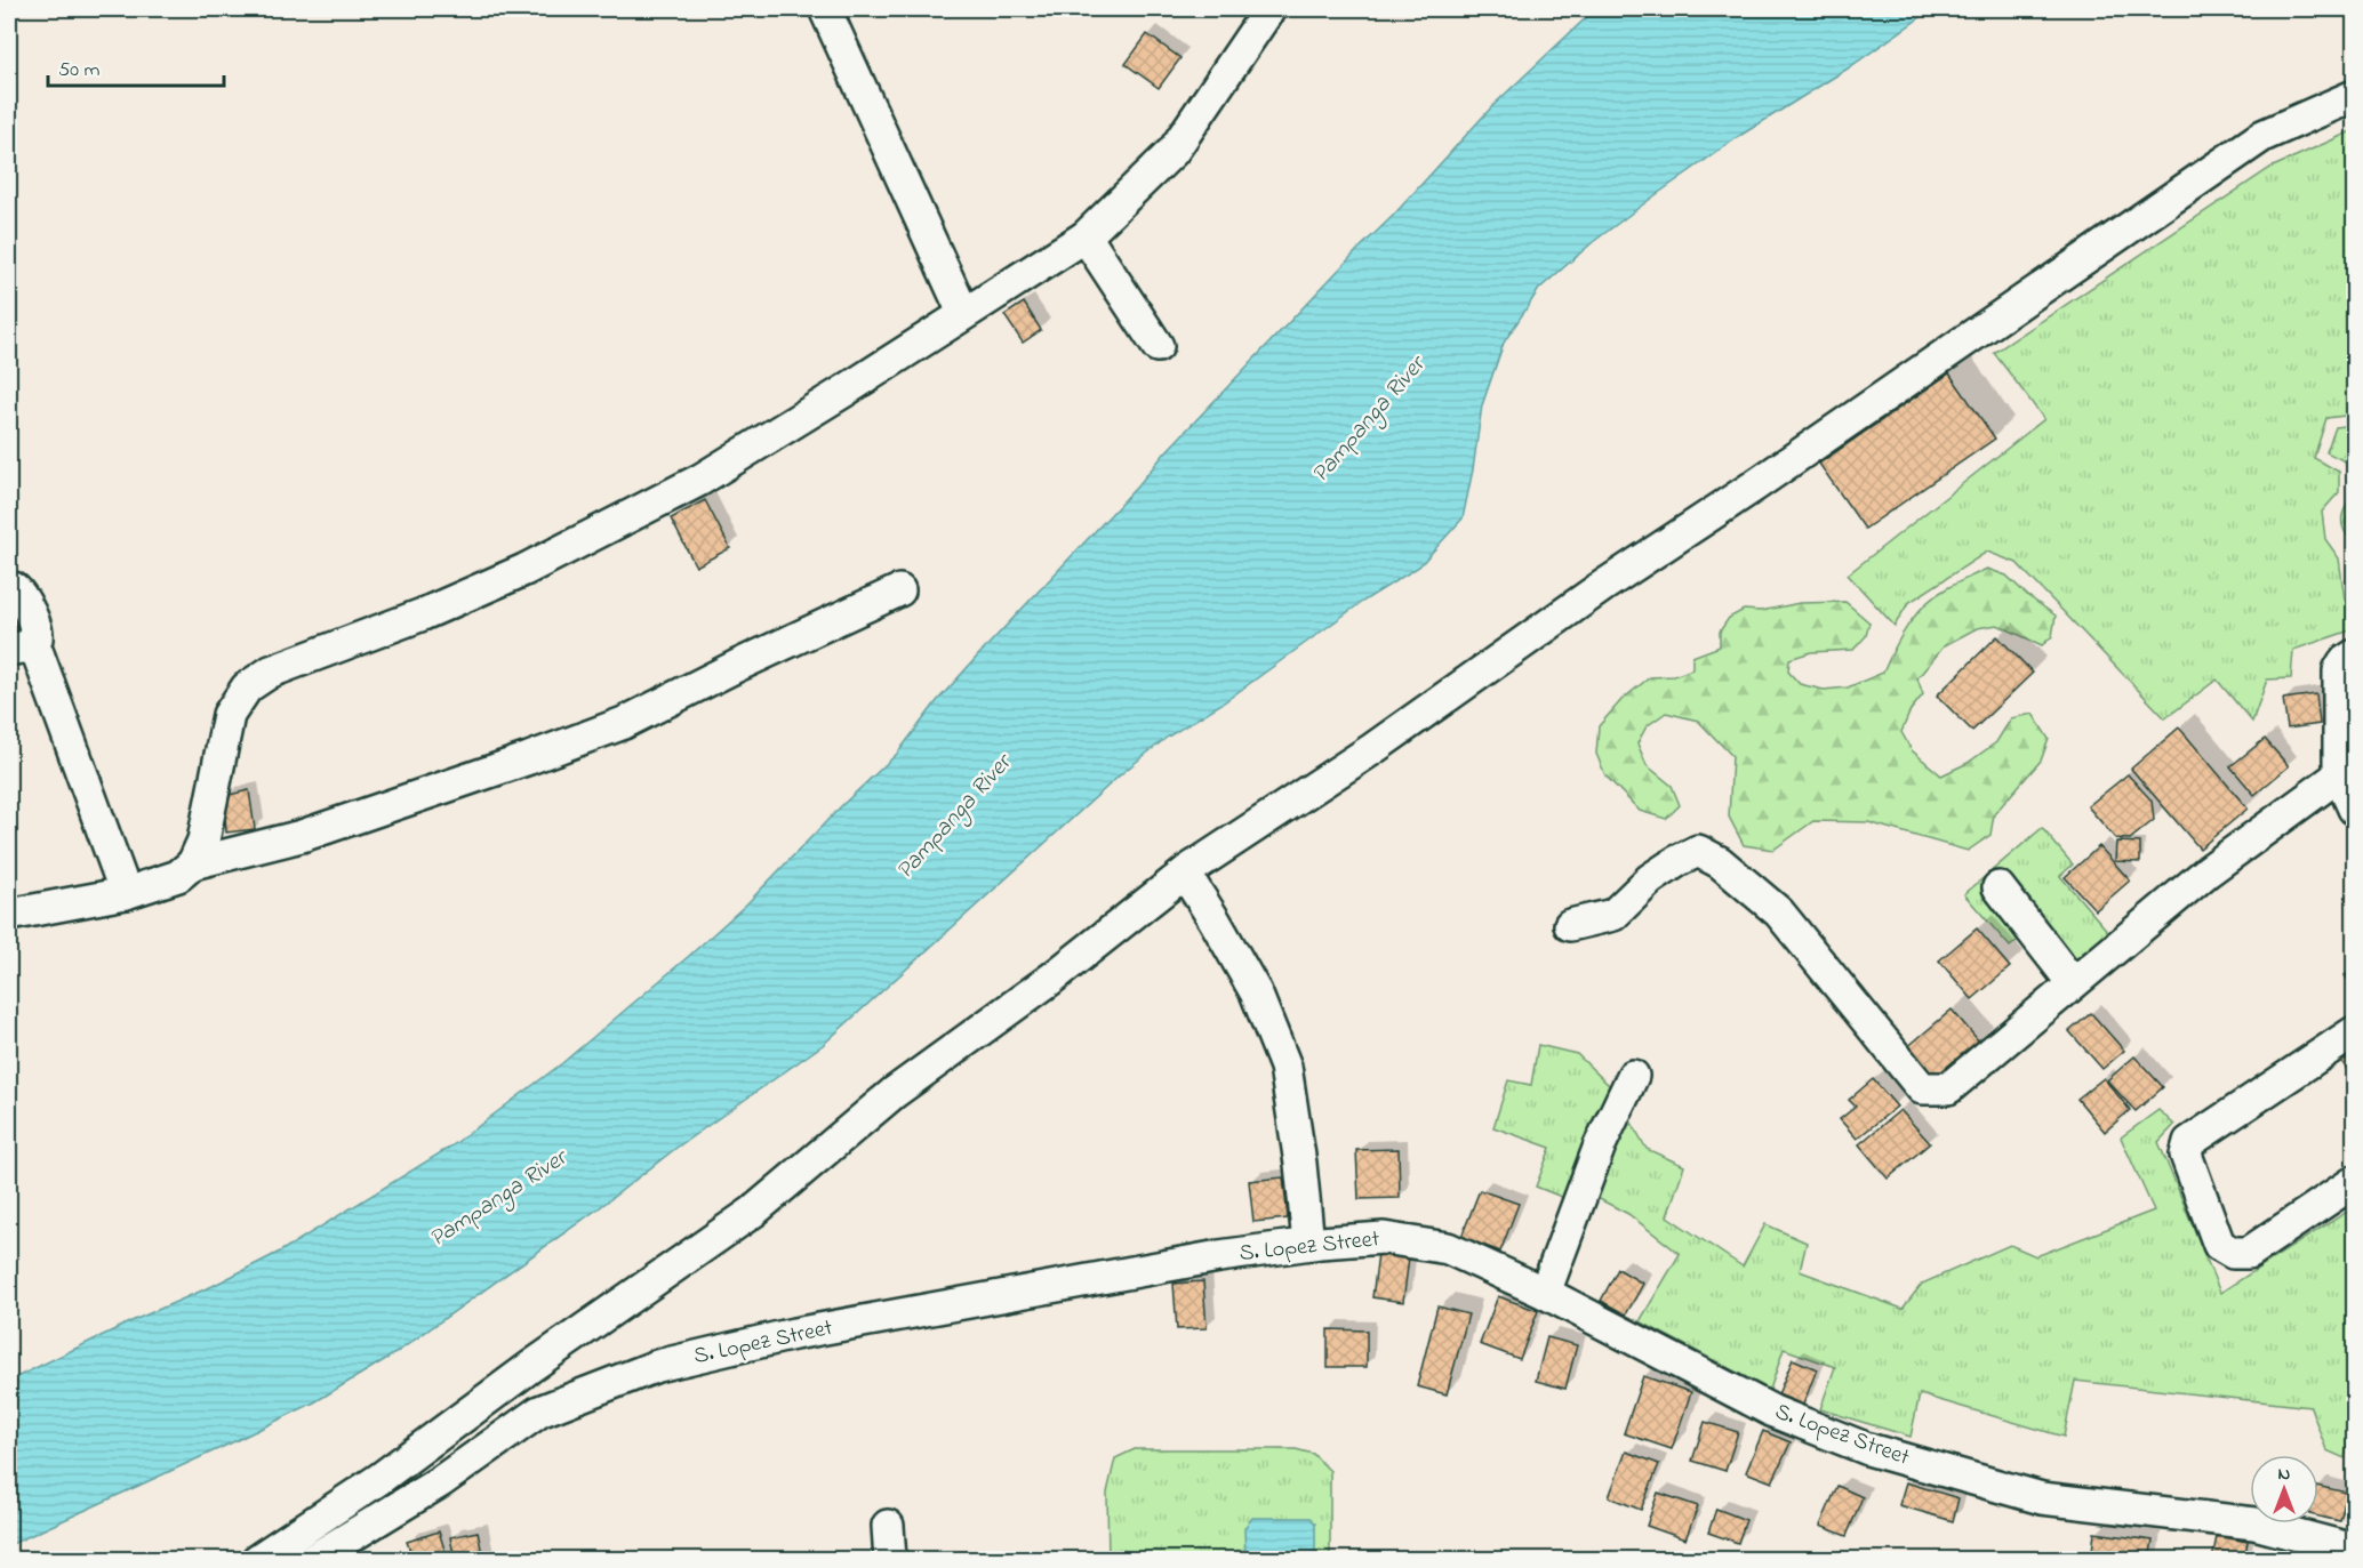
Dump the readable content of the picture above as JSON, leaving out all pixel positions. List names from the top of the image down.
{
  "streets": {
    "street": ["S. Lopez Street"]
  },
  "water": ["Pampanga River"],
  "scale_bar": "50 m",
  "north": "top"
}
